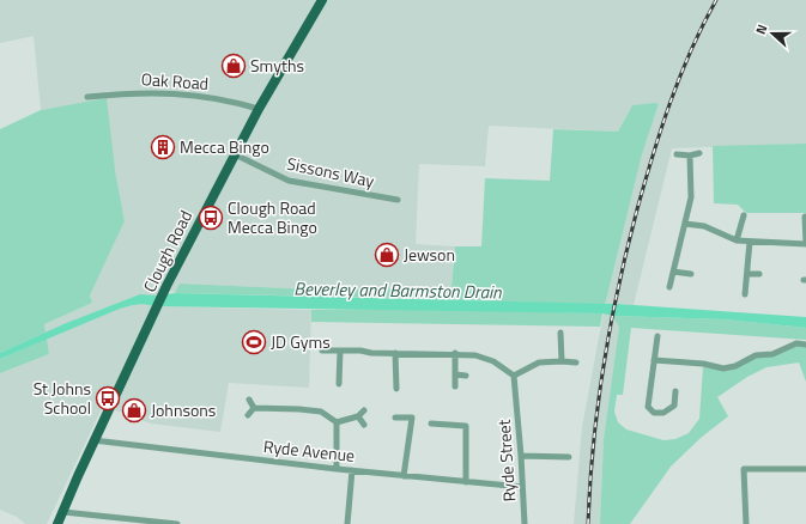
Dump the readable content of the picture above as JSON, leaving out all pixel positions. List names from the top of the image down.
{
  "streets": {
    "main road": ["Clough Road"],
    "street": [
      "Oak Road",
      "Sissons Way",
      "Ryde Avenue",
      "Ryde Street"
    ]
  },
  "crossings": [
    ["Oak Road", "Clough Road"],
    ["Sissons Way", "Clough Road"],
    ["Clough Road", "Ryde Avenue"],
    ["Ryde Avenue", "Ryde Street"]
  ],
  "water": ["Beverley and Barmston Drain"],
  "places": {
    "shop": ["Smyths", "Jewson", "Johnsons"],
    "building": ["Mecca Bingo"],
    "bus stop": ["Clough Road Mecca Bingo", "St Johns School"],
    "sports": ["JD Gyms"]
  },
  "north": "left"
}
